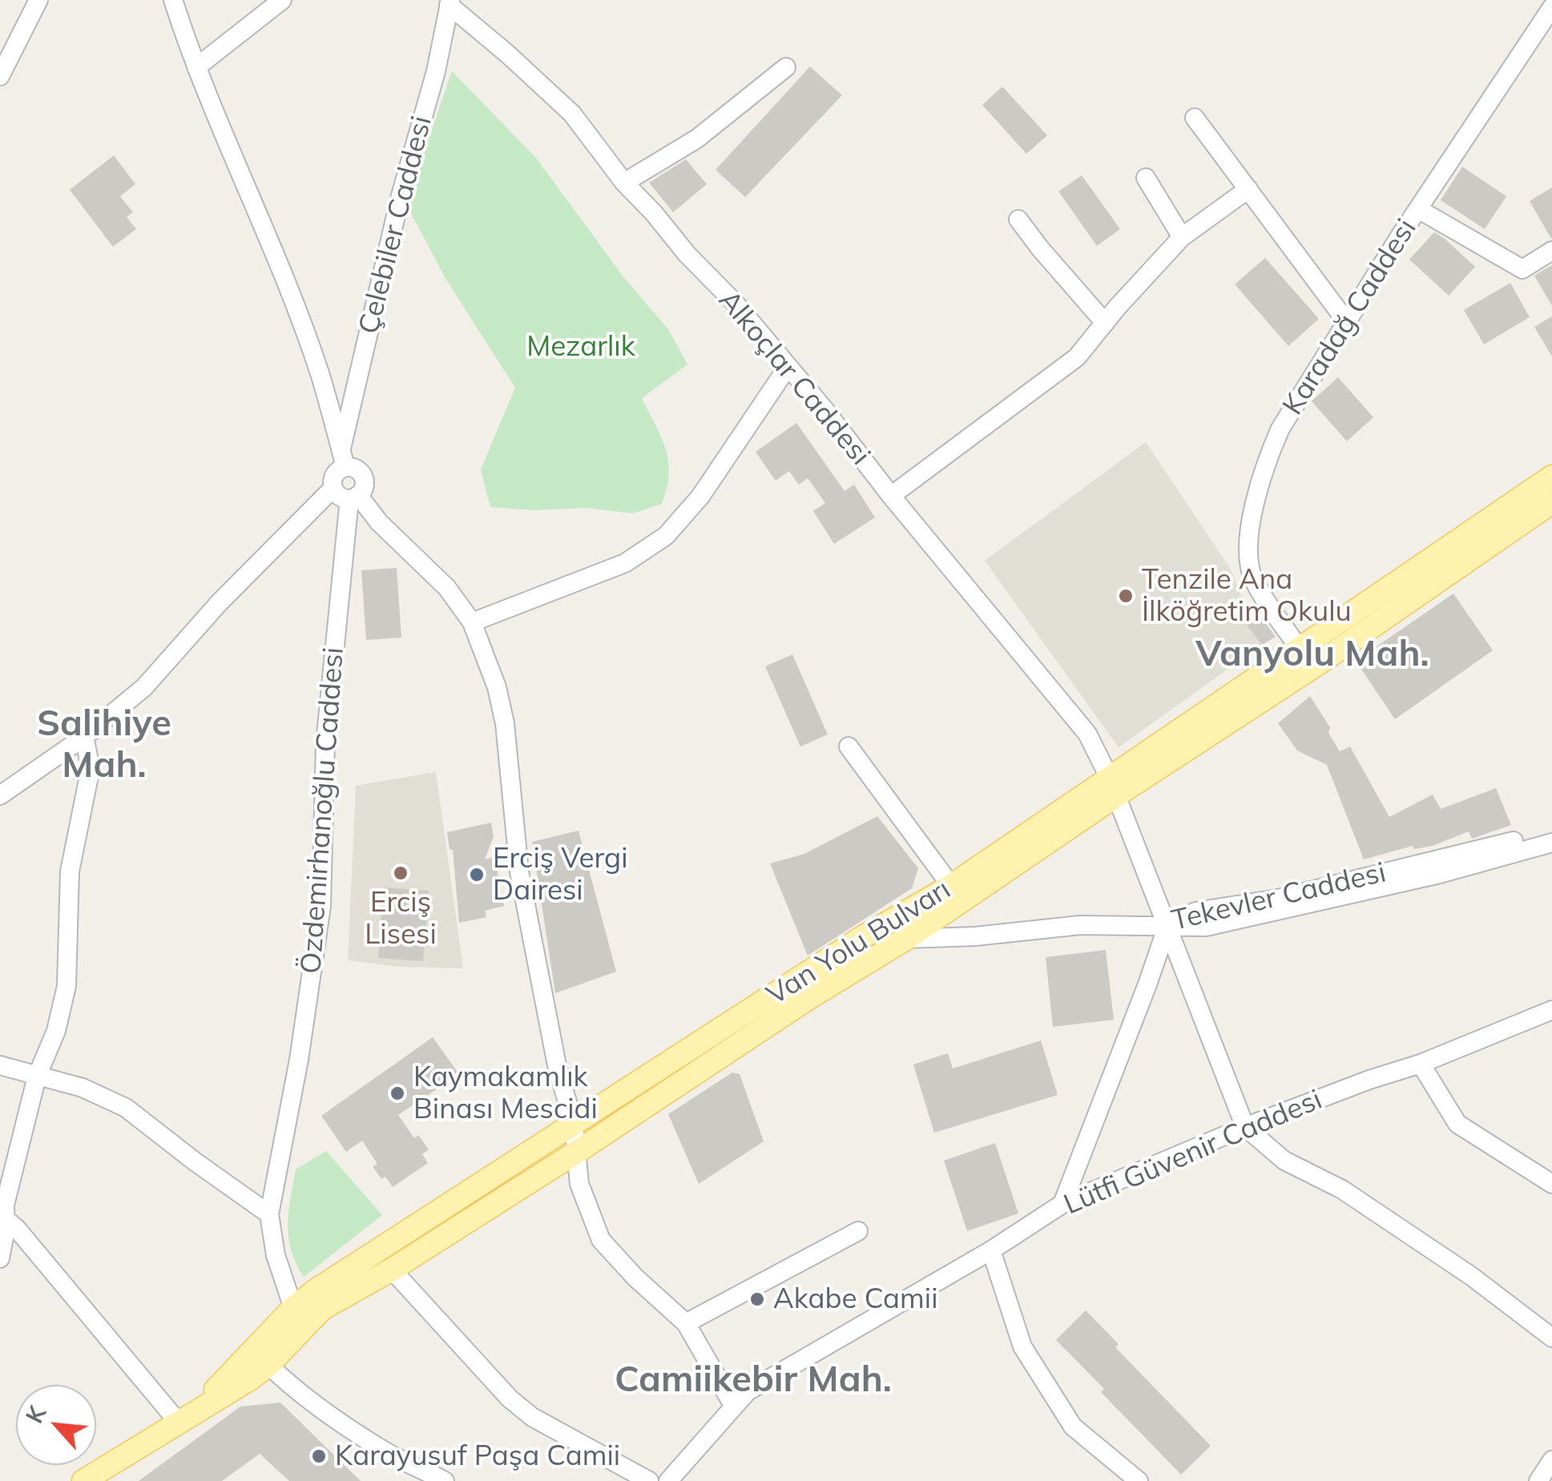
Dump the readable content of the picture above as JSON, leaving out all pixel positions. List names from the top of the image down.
{
  "streets": {
    "main road": ["Van Yolu Bulvarı"],
    "street": [
      "Çelebiler Caddesi",
      "Karadağ Caddesi",
      "Alkoçlar Caddesi",
      "Özdemirhanoğlu Caddesi",
      "Tekevler Caddesi",
      "Lütfi Güvenir Caddesi"
    ]
  },
  "crossings": [
    ["Çelebiler Caddesi", "Alkoçlar Caddesi"],
    ["Çelebiler Caddesi", "Özdemirhanoğlu Caddesi"],
    ["Karadağ Caddesi", "Van Yolu Bulvarı"],
    ["Alkoçlar Caddesi", "Tekevler Caddesi"],
    ["Alkoçlar Caddesi", "Van Yolu Bulvarı"],
    ["Alkoçlar Caddesi", "Lütfi Güvenir Caddesi"],
    ["Özdemirhanoğlu Caddesi", "Van Yolu Bulvarı"]
  ],
  "districts": ["Vanyolu Mah.", "Salihiye Mah.", "Camiikebir Mah."],
  "parks": ["Mezarlık"],
  "places": [
    "Tenzile Ana İlköğretim Okulu",
    "Erciş Lisesi",
    "Erciş Vergi Dairesi",
    "Kaymakamlık Binası Mescidi",
    "Akabe Camii",
    "Karayusuf Paşa Camii"
  ],
  "north": "top left"
}
